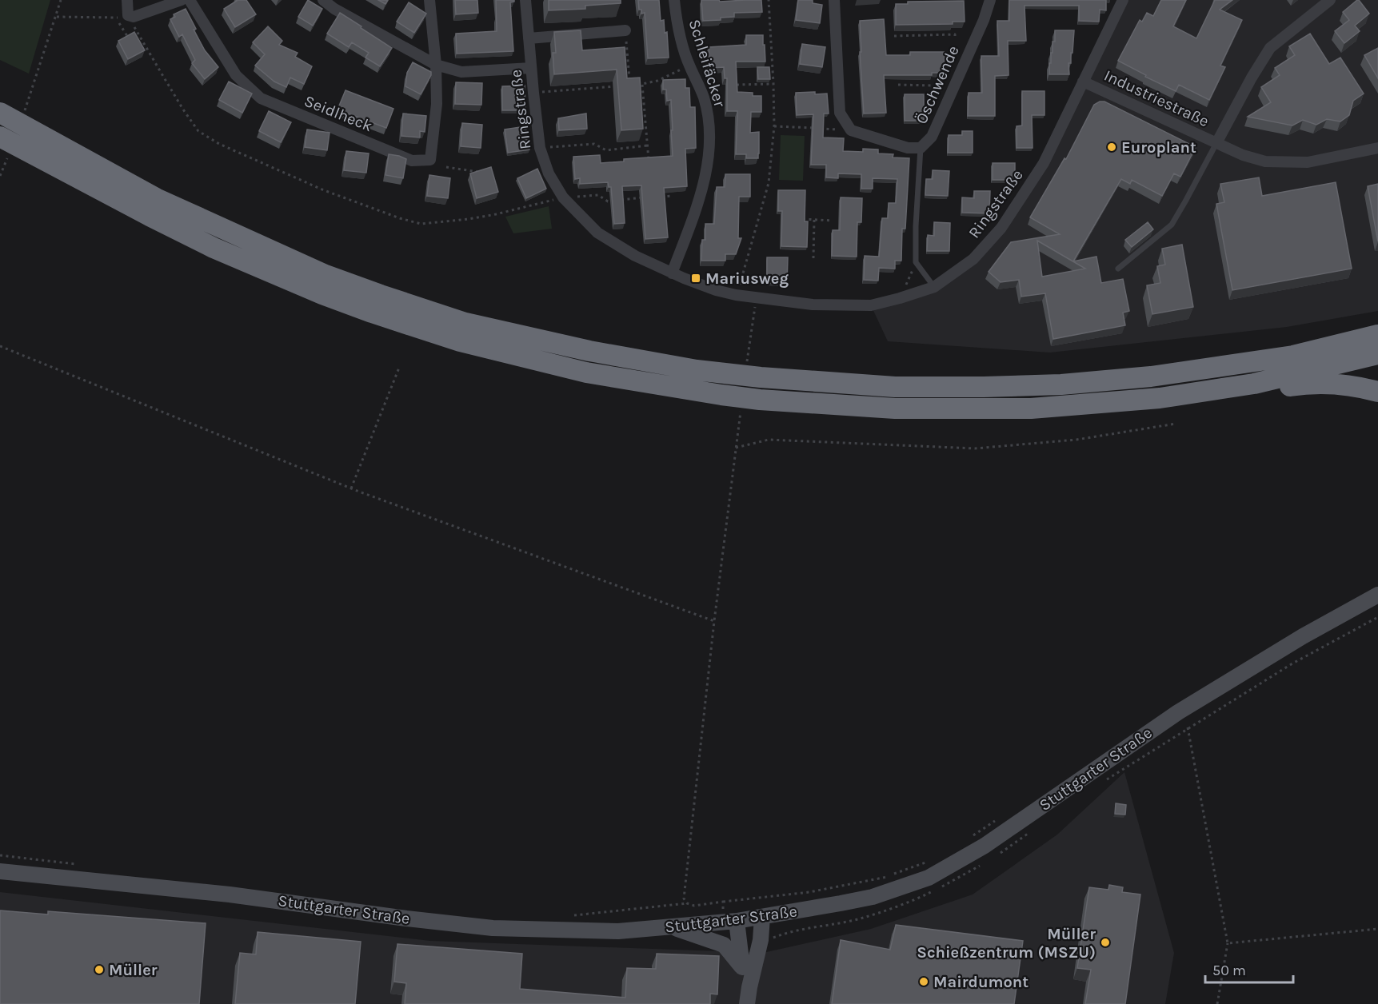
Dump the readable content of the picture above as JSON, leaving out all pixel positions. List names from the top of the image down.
{
  "streets": {
    "main road": ["Stuttgarter Straße"],
    "street": [
      "Schleifäcker",
      "Öschwende",
      "Industriestraße",
      "Ringstraße",
      "Seidlheck"
    ]
  },
  "crossings": [
    ["Schleifäcker", "Ringstraße"],
    ["Industriestraße", "Ringstraße"]
  ],
  "places": {
    "other": [
      "Europlant",
      "Müller Schießzentrum (MSZU)",
      "Müller",
      "Mairdumont"
    ],
    "transit": ["Mariusweg"]
  },
  "scale_bar": "50 m"
}
